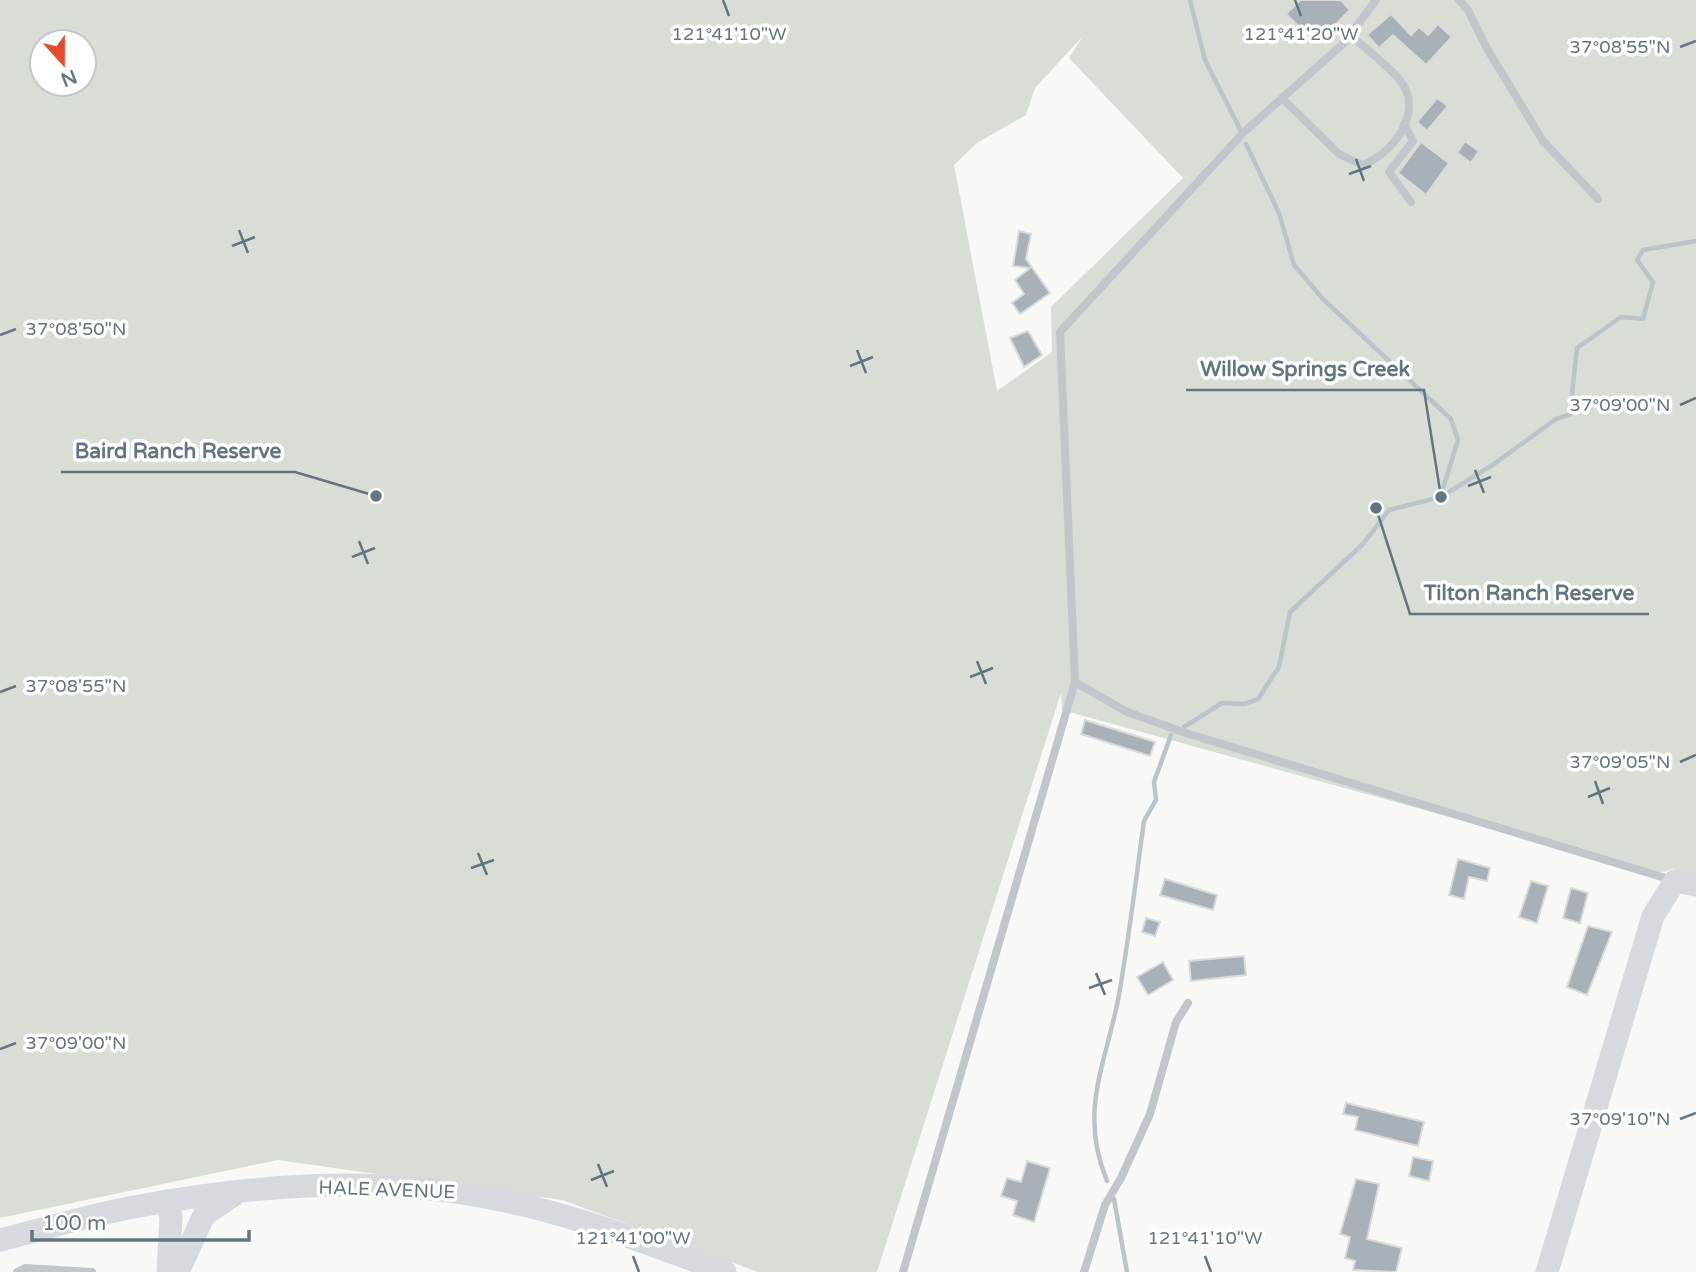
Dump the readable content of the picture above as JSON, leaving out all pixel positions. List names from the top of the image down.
{
  "streets": {
    "main road": ["HALE AVENUE"]
  },
  "places": ["Baird Ranch Reserve", "Willow Springs Creek", "Tilton Ranch Reserve"],
  "scale_bar": "100 m",
  "north": "bottom",
  "coordinates": [
    "121°41'10\"W",
    "121°41'20\"W",
    "37°08'55\"N",
    "37°08'50\"N",
    "37°09'00\"N",
    "37°09'05\"N",
    "37°09'10\"N",
    "121°41'00\"W"
  ]
}
